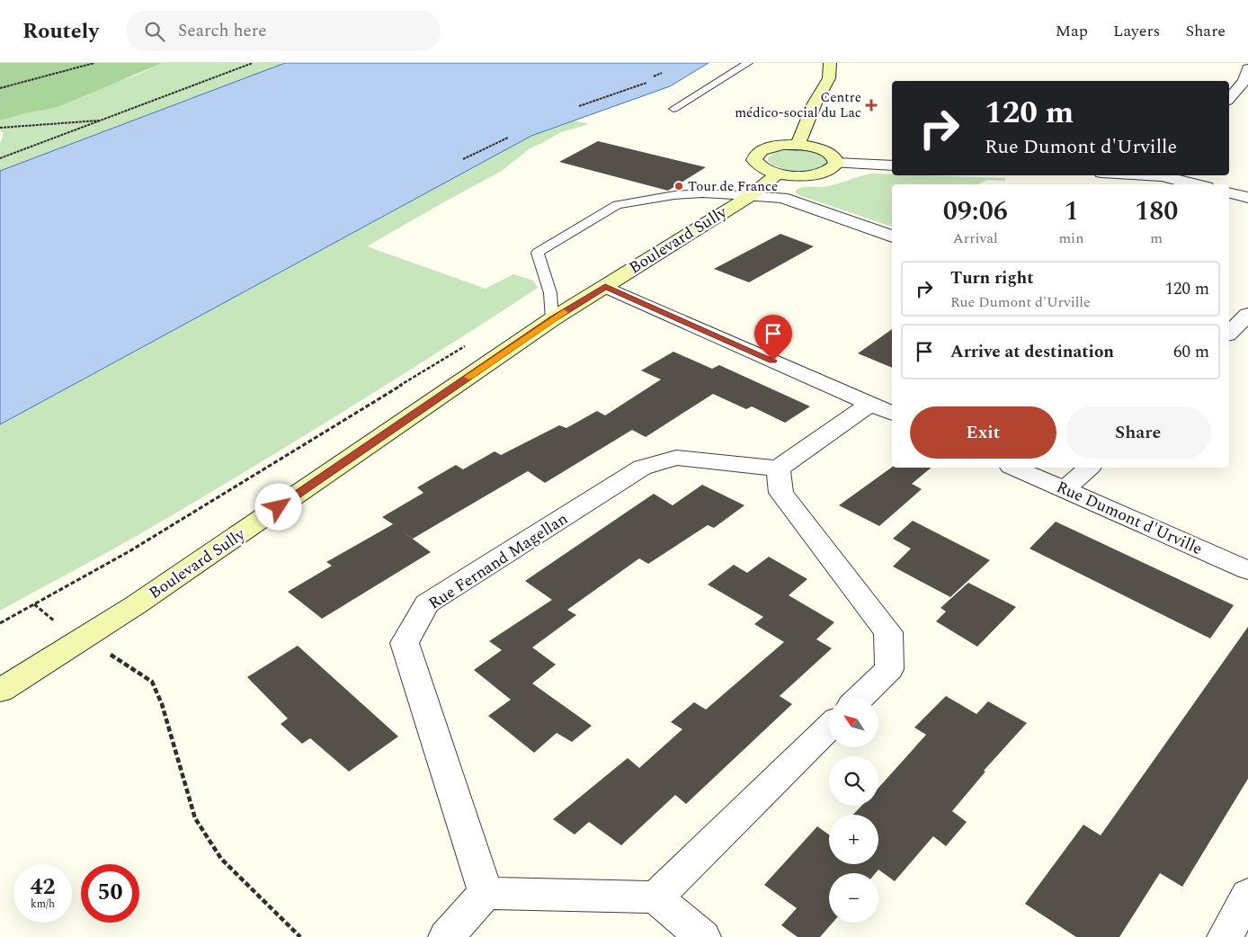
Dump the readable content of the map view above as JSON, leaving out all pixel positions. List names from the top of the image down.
{
  "streets": {
    "main road": ["Boulevard Sully"],
    "street": ["Rue Dumont d'Urville", "Rue Fernand Magellan"]
  },
  "places": {
    "health": ["Centre médico-social du Lac"],
    "other": ["Tour de France"]
  },
  "north": "top left",
  "page": {
    "header": "Routely",
    "search": "Search here",
    "nav": ["Map", "Layers", "Share"],
    "turn": ["120 m", "Rue Dumont d'Urville"],
    "eta": [
      "09:06",
      "Arrival",
      "1",
      "min",
      "180",
      "m"
    ],
    "list": [
      {
        "name": "Turn right",
        "note": "Rue Dumont d'Urville",
        "value": "120 m"
      },
      {
        "name": "Arrive at destination",
        "value": "60 m"
      }
    ],
    "buttons": ["Exit", "Share"],
    "map_buttons": ["+", "−"],
    "speed": "42 km/h",
    "limit": "50"
  }
}
